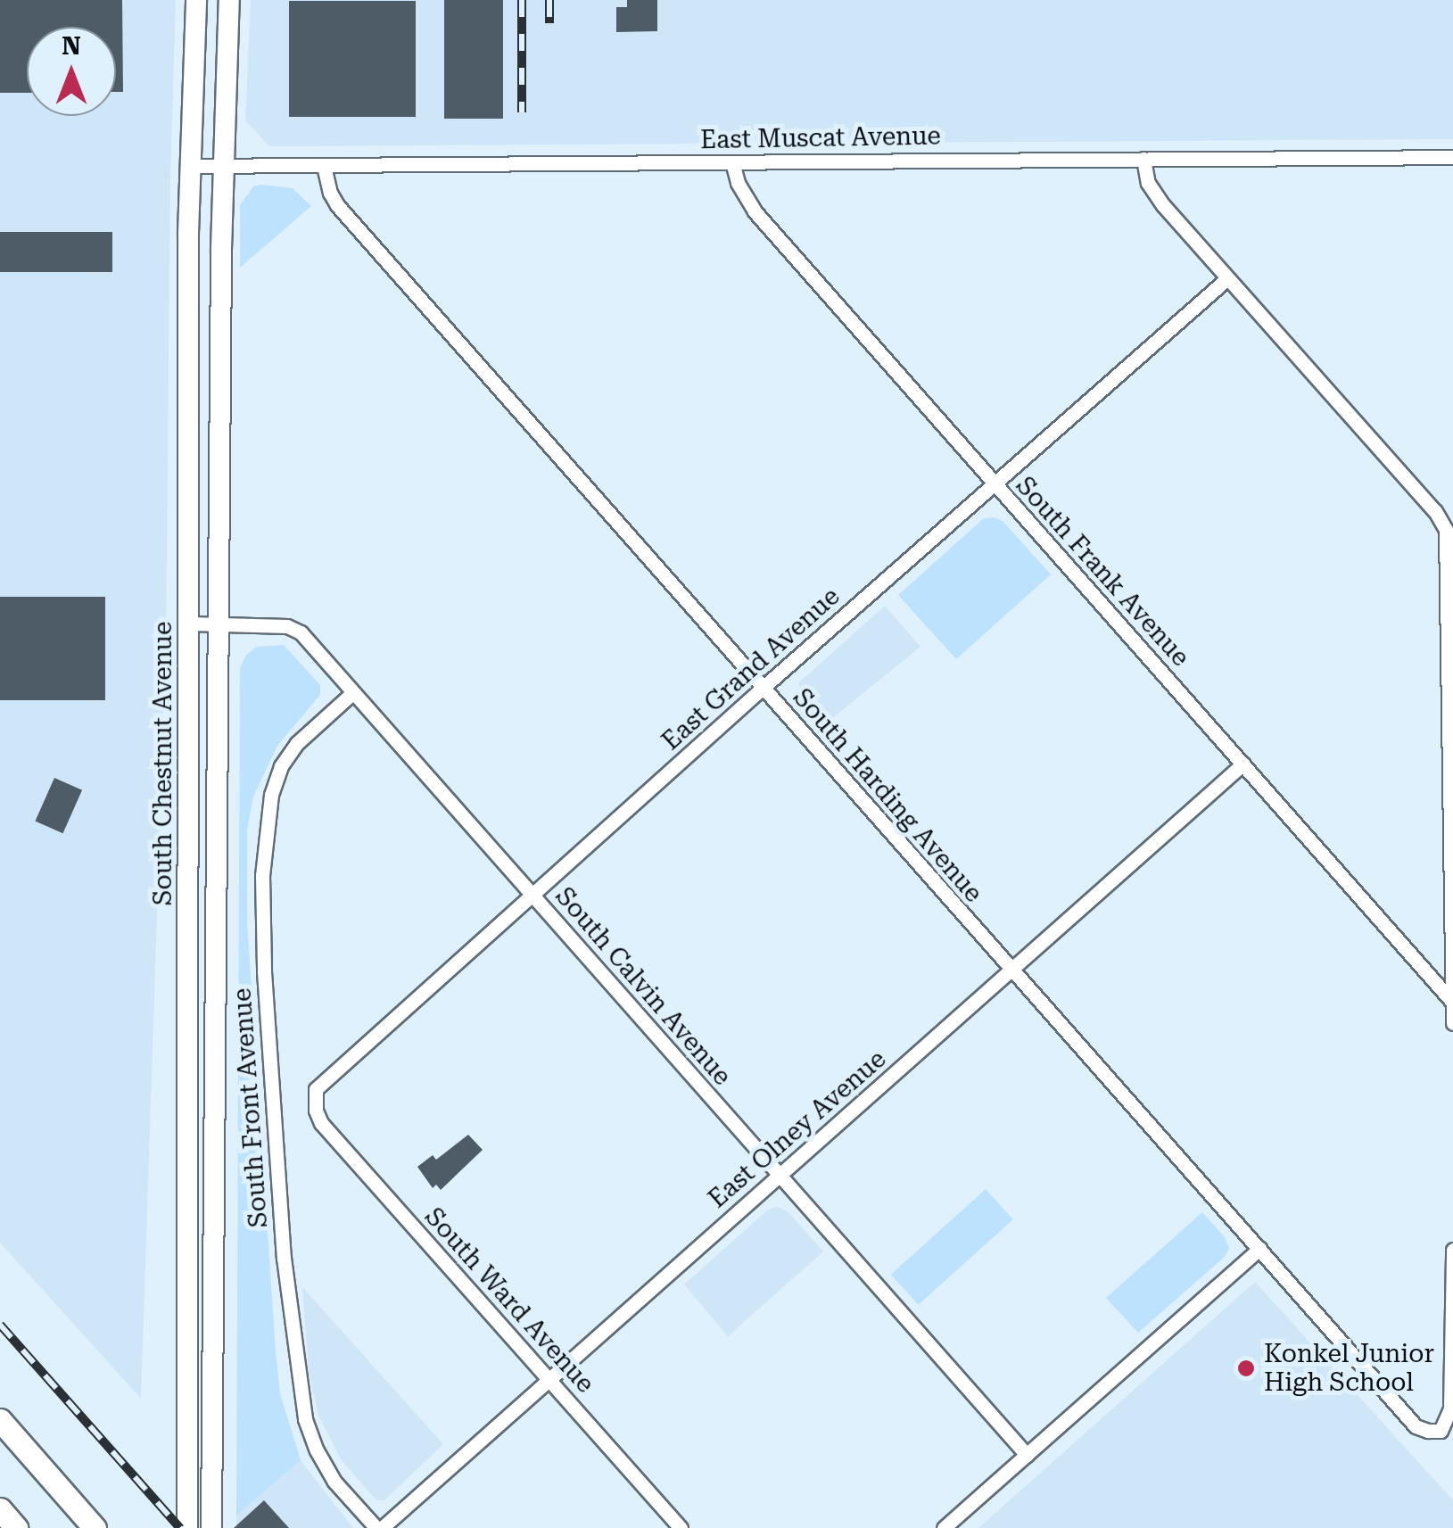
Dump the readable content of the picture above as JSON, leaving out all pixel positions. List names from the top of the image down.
{
  "streets": {
    "main road": ["South Chestnut Avenue"],
    "street": [
      "East Muscat Avenue",
      "South Frank Avenue",
      "East Grand Avenue",
      "South Harding Avenue",
      "South Calvin Avenue",
      "South Front Avenue",
      "East Olney Avenue",
      "South Ward Avenue"
    ]
  },
  "crossings": [
    ["East Muscat Avenue", "South Frank Avenue"],
    ["East Muscat Avenue", "South Chestnut Avenue"],
    ["East Muscat Avenue", "South Harding Avenue"],
    ["South Frank Avenue", "East Grand Avenue"],
    ["South Frank Avenue", "East Olney Avenue"],
    ["East Grand Avenue", "South Harding Avenue"],
    ["East Grand Avenue", "South Calvin Avenue"],
    ["East Grand Avenue", "South Ward Avenue"],
    ["South Chestnut Avenue", "South Calvin Avenue"],
    ["South Harding Avenue", "East Olney Avenue"],
    ["South Calvin Avenue", "South Front Avenue"],
    ["South Calvin Avenue", "East Olney Avenue"],
    ["South Front Avenue", "East Olney Avenue"],
    ["East Olney Avenue", "South Ward Avenue"]
  ],
  "places": ["Konkel Junior High School"],
  "north": "top"
}
